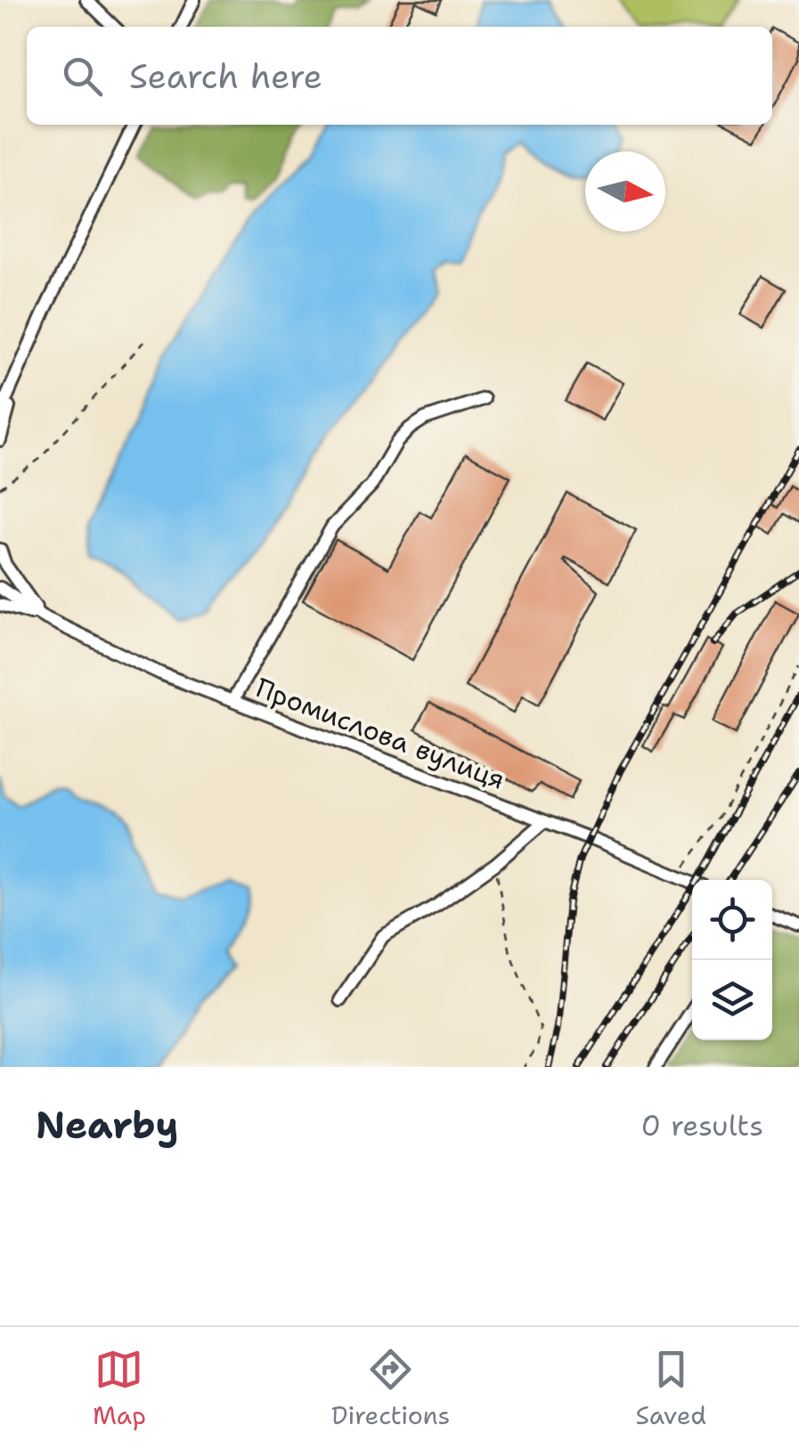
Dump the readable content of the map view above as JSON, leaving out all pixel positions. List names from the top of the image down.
{
  "streets": {
    "street": ["Промислова вулиця"]
  },
  "north": "right",
  "page": {
    "search": "Search here",
    "heading": ["Nearby", "0 results"],
    "nav": ["Map", "Directions", "Saved"]
  }
}
